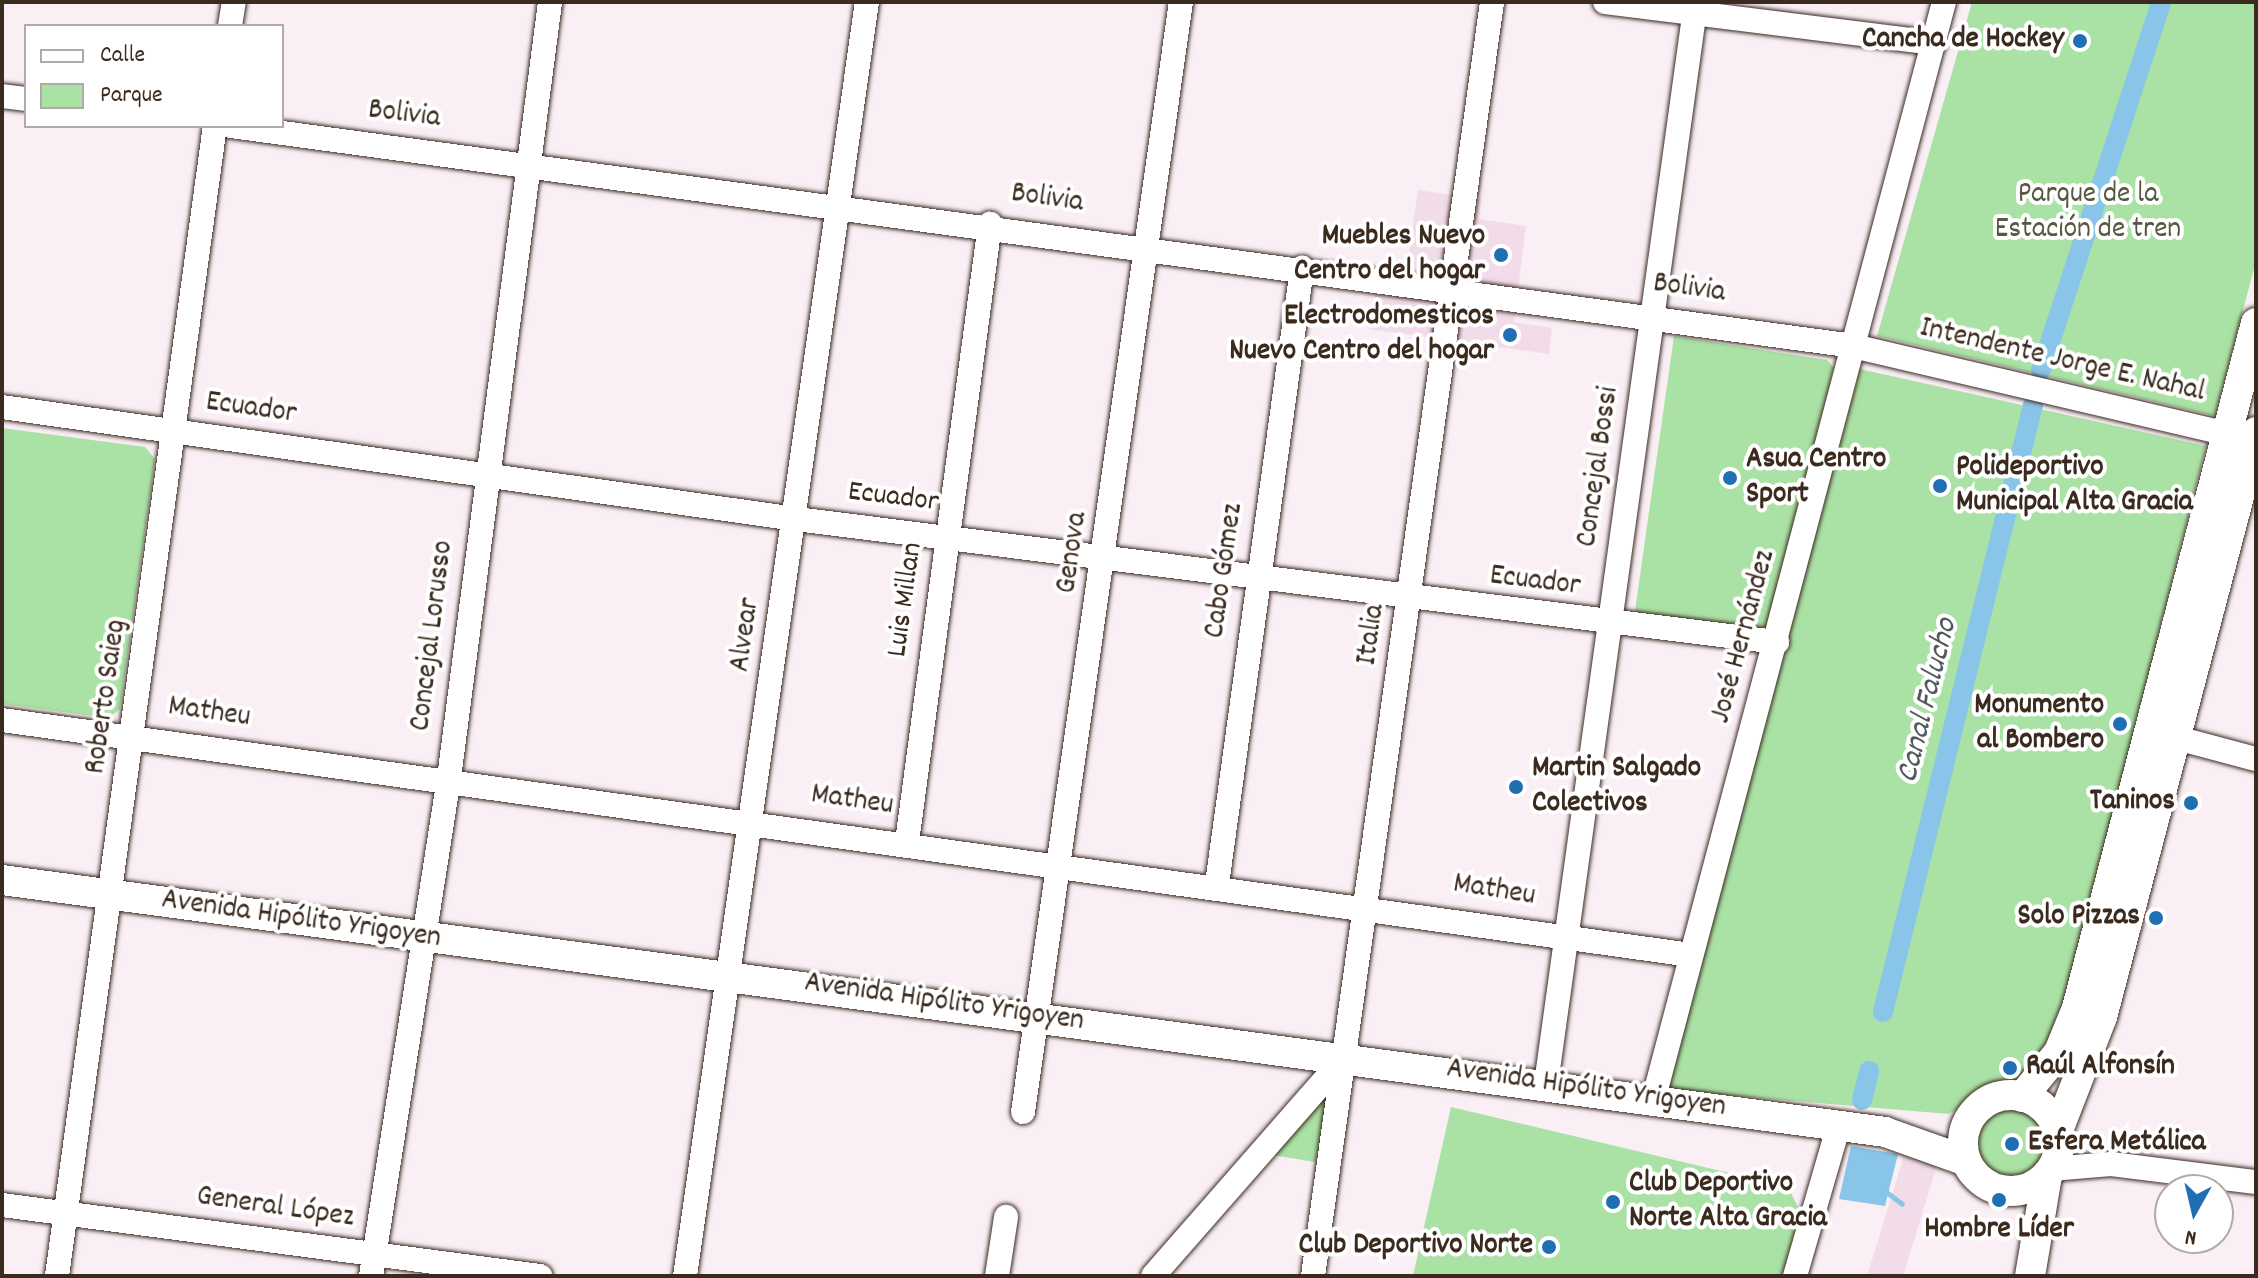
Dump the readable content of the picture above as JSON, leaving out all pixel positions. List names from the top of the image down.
{
  "streets": {
    "main road": ["Avenida Hipólito Yrigoyen"],
    "street": [
      "Bolivia",
      "Intendente Jorge E. Nahal",
      "Ecuador",
      "Concejal Bossi",
      "Genova",
      "Cabo Gómez",
      "Luis Millan",
      "Alvear",
      "Italia",
      "Concejal Lorusso",
      "José Hernández",
      "Roberto Saieg",
      "Matheu",
      "General López"
    ]
  },
  "crossings": [
    ["Bolivia", "Intendente Jorge E. Nahal"],
    ["Bolivia", "Concejal Bossi"],
    ["Bolivia", "Genova"],
    ["Bolivia", "Cabo Gómez"],
    ["Bolivia", "Luis Millan"],
    ["Bolivia", "Alvear"],
    ["Bolivia", "Italia"],
    ["Bolivia", "Concejal Lorusso"],
    ["Bolivia", "José Hernández"],
    ["Intendente Jorge E. Nahal", "José Hernández"],
    ["Ecuador", "Concejal Bossi"],
    ["Ecuador", "Genova"],
    ["Ecuador", "Cabo Gómez"],
    ["Ecuador", "Luis Millan"],
    ["Ecuador", "Alvear"],
    ["Ecuador", "Italia"],
    ["Ecuador", "Concejal Lorusso"],
    ["Ecuador", "José Hernández"],
    ["Ecuador", "Roberto Saieg"],
    ["Concejal Bossi", "Matheu"],
    ["Concejal Bossi", "Avenida Hipólito Yrigoyen"],
    ["Genova", "Matheu"],
    ["Genova", "Avenida Hipólito Yrigoyen"],
    ["Cabo Gómez", "Matheu"],
    ["Luis Millan", "Matheu"],
    ["Alvear", "Matheu"],
    ["Alvear", "Avenida Hipólito Yrigoyen"],
    ["Italia", "Matheu"],
    ["Italia", "Avenida Hipólito Yrigoyen"],
    ["Concejal Lorusso", "Matheu"],
    ["Concejal Lorusso", "Avenida Hipólito Yrigoyen"],
    ["Concejal Lorusso", "General López"],
    ["José Hernández", "Matheu"],
    ["José Hernández", "Avenida Hipólito Yrigoyen"],
    ["Roberto Saieg", "Matheu"],
    ["Roberto Saieg", "Avenida Hipólito Yrigoyen"],
    ["Roberto Saieg", "General López"]
  ],
  "water": ["Canal Falucho"],
  "parks": ["Parque de la Estación de tren"],
  "places": [
    "Cancha de Hockey",
    "Muebles Nuevo Centro del hogar",
    "Electrodomesticos Nuevo Centro del hogar",
    "Asua Centro Sport",
    "Polideportivo Municipal Alta Gracia",
    "Monumento al Bombero",
    "Martin Salgado Colectivos",
    "Taninos",
    "Solo Pizzas",
    "Raúl Alfonsín",
    "Esfera Metálica",
    "Hombre Líder",
    "Club Deportivo Norte Alta Gracia",
    "Club Deportivo Norte"
  ],
  "legend": ["Calle", "Parque"],
  "north": "bottom"
}
